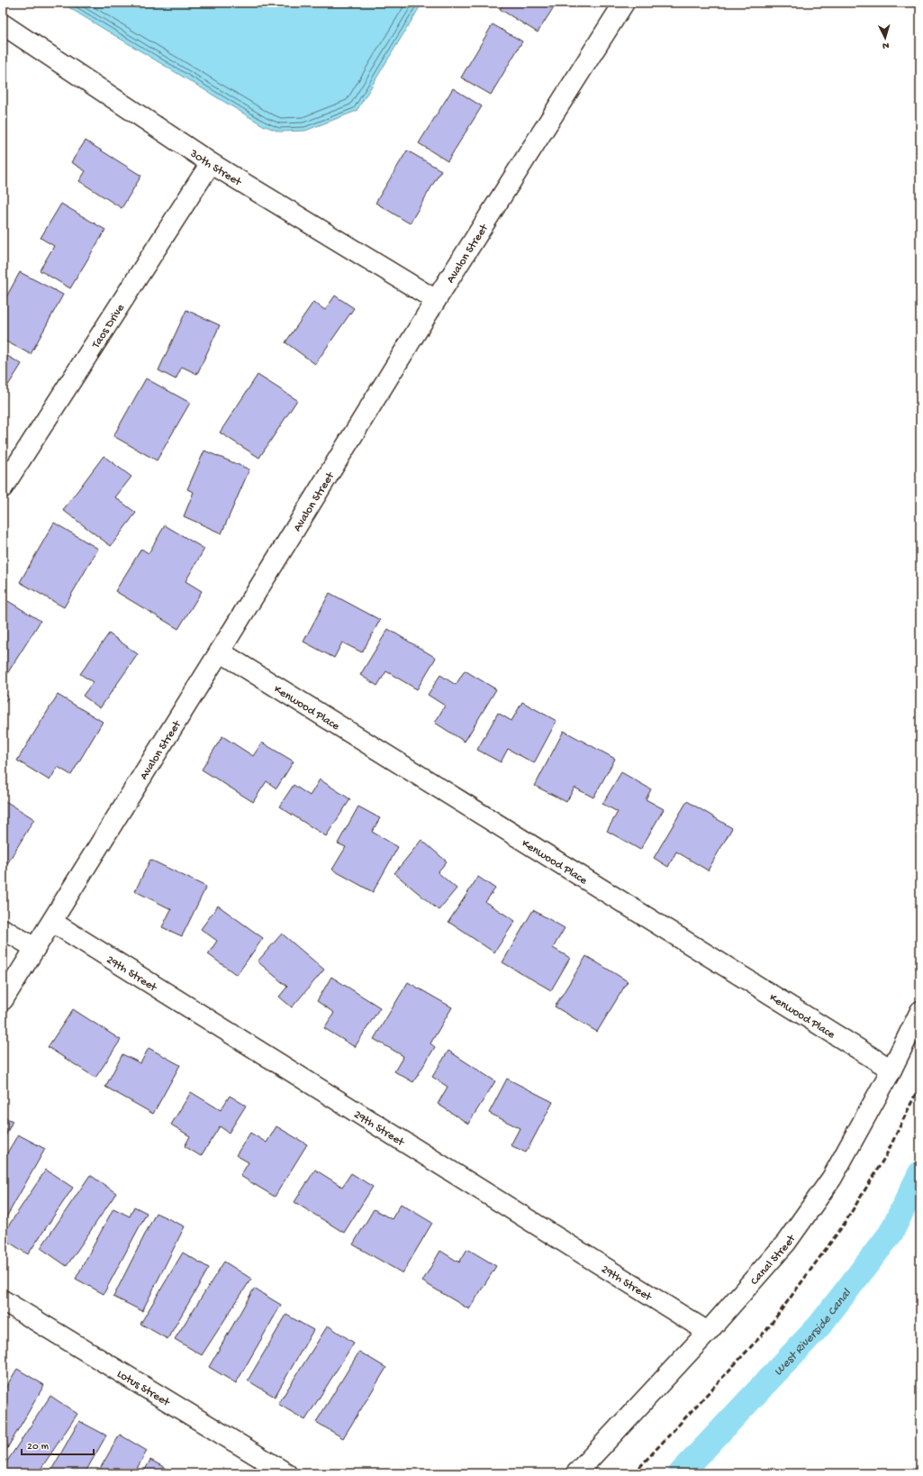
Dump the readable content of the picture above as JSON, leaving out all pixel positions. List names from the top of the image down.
{
  "streets": {
    "street": [
      "30th Street",
      "Avalon Street",
      "Taos Drive",
      "Kenwood Place",
      "29th Street",
      "Canal Street",
      "Lotus Street"
    ]
  },
  "crossings": [
    ["30th Street", "Avalon Street"],
    ["30th Street", "Taos Drive"],
    ["Avalon Street", "Kenwood Place"],
    ["Avalon Street", "29th Street"],
    ["Kenwood Place", "Canal Street"],
    ["29th Street", "Canal Street"]
  ],
  "water": ["West Riverside Canal"],
  "scale_bar": "20 m",
  "north": "bottom"
}
